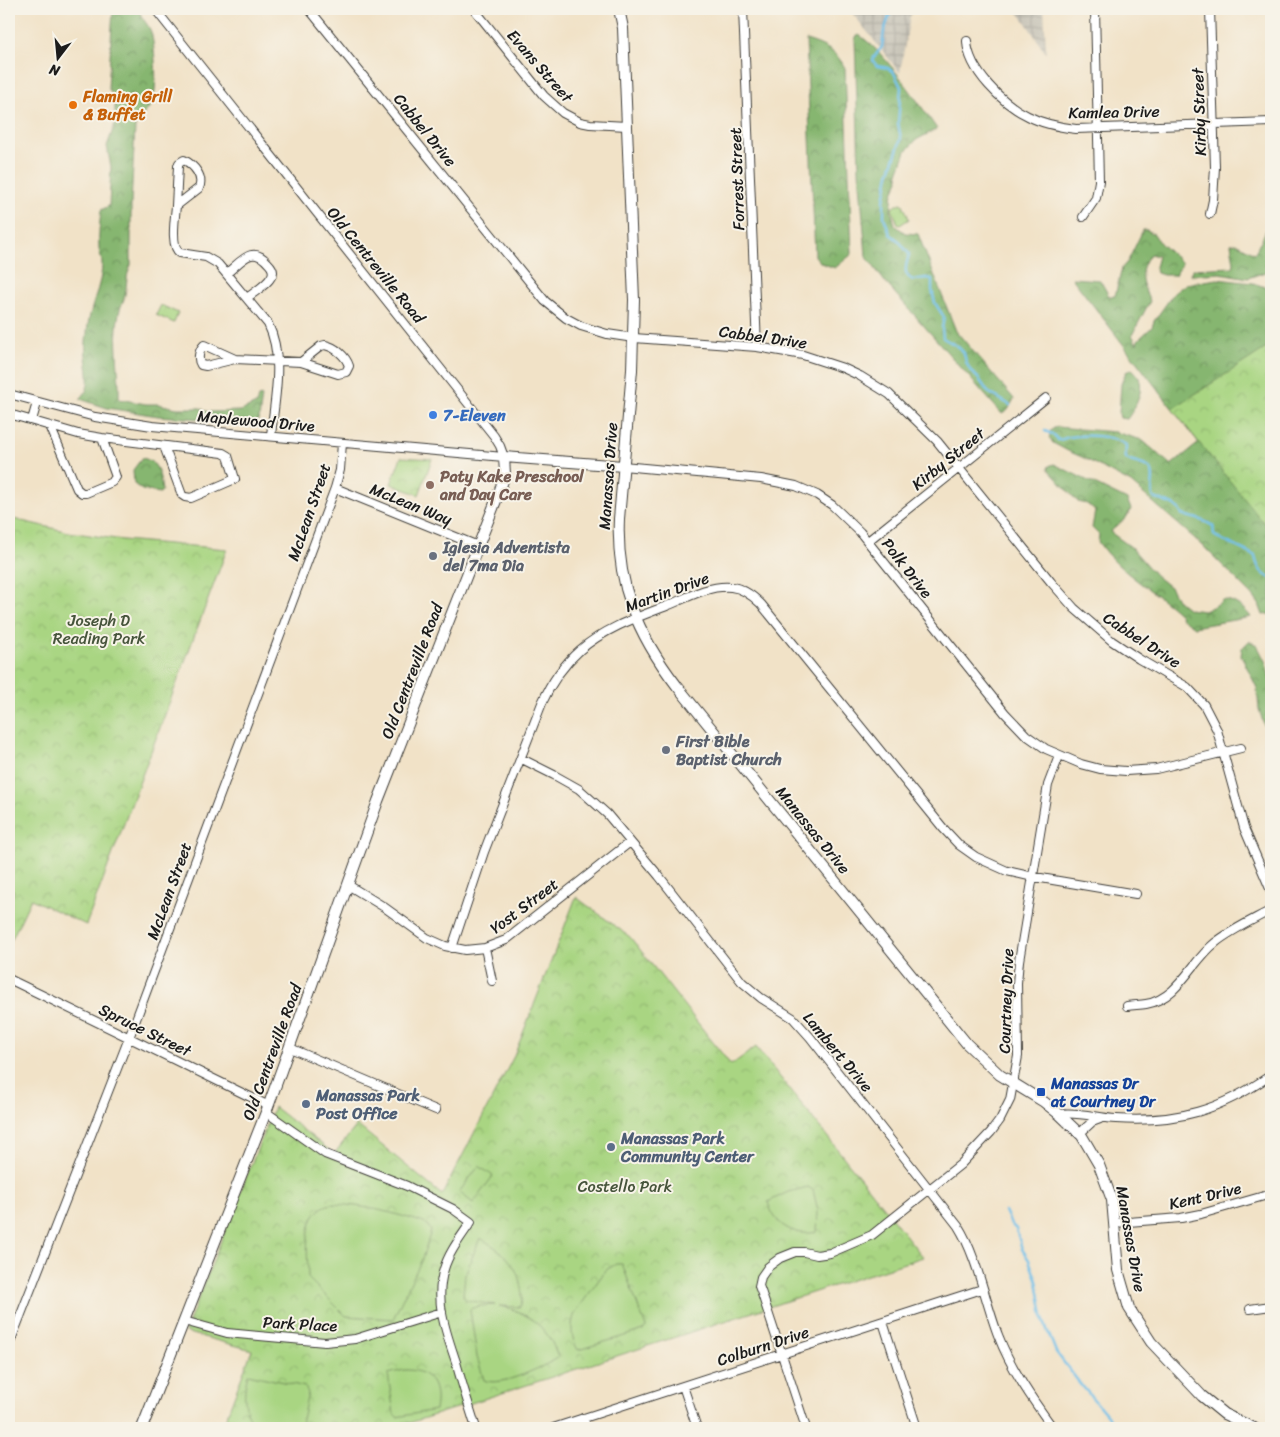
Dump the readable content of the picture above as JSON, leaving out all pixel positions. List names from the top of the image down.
{
  "streets": {
    "main road": ["Old Centreville Road", "Manassas Drive", "Polk Drive"],
    "street": [
      "Evans Street",
      "Kamlea Drive",
      "Kirby Street",
      "Cabbel Drive",
      "Forrest Street",
      "Maplewood Drive",
      "McLean Way",
      "McLean Street",
      "Martin Drive",
      "Yost Street",
      "Courtney Drive",
      "Spruce Street",
      "Lambert Drive",
      "Kent Drive",
      "Park Place",
      "Colburn Drive"
    ]
  },
  "crossings": [
    ["Evans Street", "Manassas Drive"],
    ["Kamlea Drive", "Kirby Street"],
    ["Kirby Street", "Cabbel Drive"],
    ["Kirby Street", "Polk Drive"],
    ["Cabbel Drive", "Forrest Street"],
    ["Cabbel Drive", "Manassas Drive"],
    ["Cabbel Drive", "Polk Drive"],
    ["Old Centreville Road", "Maplewood Drive"],
    ["Old Centreville Road", "McLean Way"],
    ["Old Centreville Road", "Polk Drive"],
    ["Old Centreville Road", "Yost Street"],
    ["Old Centreville Road", "Spruce Street"],
    ["Old Centreville Road", "Park Place"],
    ["Maplewood Drive", "McLean Street"],
    ["Maplewood Drive", "Polk Drive"],
    ["Manassas Drive", "Polk Drive"],
    ["Manassas Drive", "Martin Drive"],
    ["Manassas Drive", "Courtney Drive"],
    ["Manassas Drive", "Kent Drive"],
    ["McLean Way", "McLean Street"],
    ["McLean Street", "Spruce Street"],
    ["Polk Drive", "Courtney Drive"],
    ["Martin Drive", "Yost Street"],
    ["Martin Drive", "Courtney Drive"],
    ["Martin Drive", "Lambert Drive"],
    ["Yost Street", "Lambert Drive"],
    ["Courtney Drive", "Lambert Drive"],
    ["Courtney Drive", "Colburn Drive"],
    ["Spruce Street", "Park Place"],
    ["Lambert Drive", "Colburn Drive"]
  ],
  "parks": ["Joseph D Reading Park", "Costello Park"],
  "places": {
    "other": [
      "Flaming Grill & Buffet",
      "7-Eleven",
      "Paty Kake Preschool and Day Care",
      "Iglesia Adventista del 7ma Dia",
      "First Bible Baptist Church",
      "Manassas Park Post Office",
      "Manassas Park Community Center"
    ],
    "transit": ["Manassas Dr at Courtney Dr"]
  },
  "north": "bottom"
}
